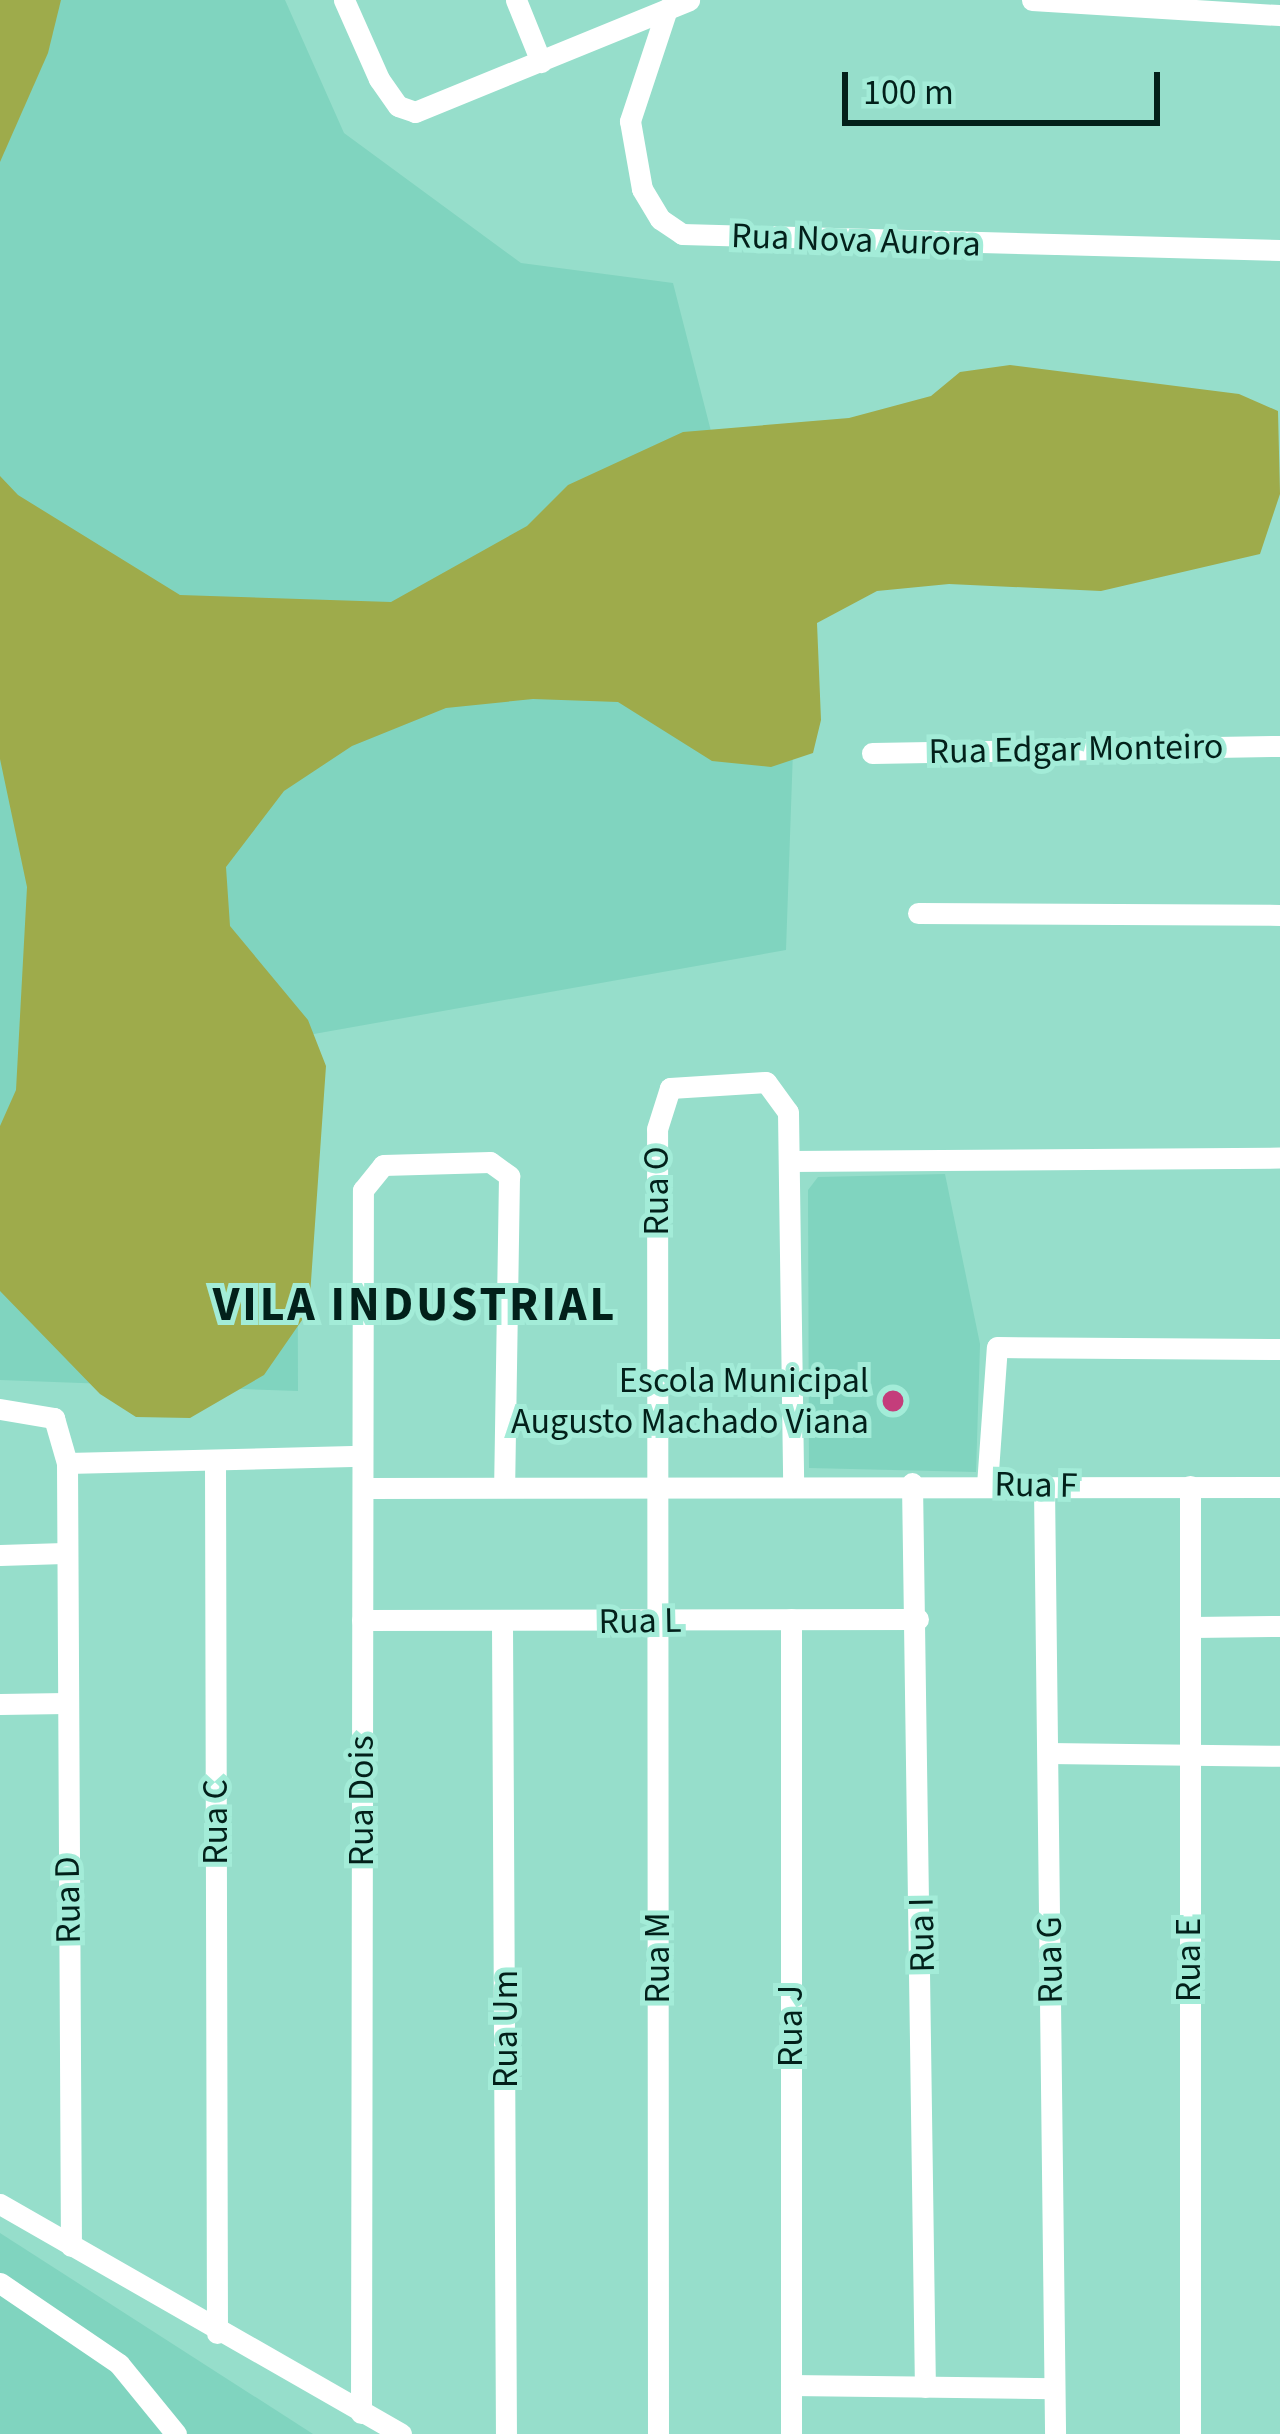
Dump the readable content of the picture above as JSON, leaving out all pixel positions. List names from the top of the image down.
{
  "streets": {
    "street": [
      "Rua Nova Aurora",
      "Rua Edgar Monteiro",
      "Rua O",
      "Rua F",
      "Rua L",
      "Rua Dois",
      "Rua C",
      "Rua D",
      "Rua I",
      "Rua M",
      "Rua G",
      "Rua E",
      "Rua J",
      "Rua Um"
    ]
  },
  "crossings": [
    ["Rua O", "Rua F"],
    ["Rua O", "Rua M"],
    ["Rua F", "Rua Dois"],
    ["Rua F", "Rua I"],
    ["Rua F", "Rua M"],
    ["Rua F", "Rua G"],
    ["Rua F", "Rua E"],
    ["Rua L", "Rua Dois"],
    ["Rua L", "Rua I"],
    ["Rua L", "Rua M"],
    ["Rua L", "Rua J"],
    ["Rua L", "Rua Um"]
  ],
  "districts": ["VILA INDUSTRIAL"],
  "places": ["Escola Municipal Augusto Machado Viana"],
  "scale_bar": "100 m"
}
